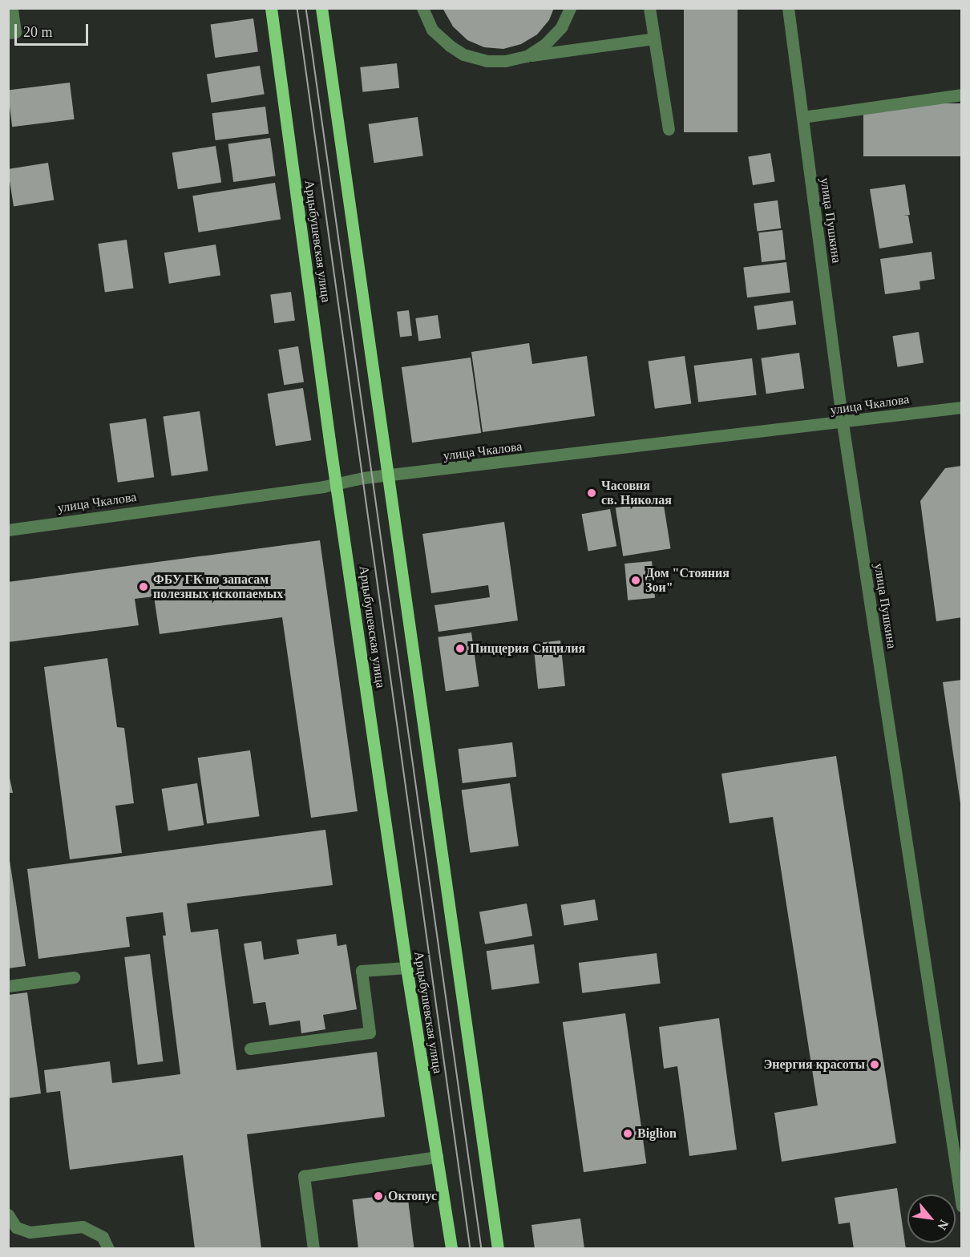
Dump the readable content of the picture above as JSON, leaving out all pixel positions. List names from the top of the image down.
{
  "streets": {
    "main road": ["Арцыбушевская улица"],
    "street": ["улица Пушкина", "улица Чкалова"]
  },
  "crossings": [
    ["улица Пушкина", "улица Чкалова"],
    ["Арцыбушевская улица", "улица Чкалова"]
  ],
  "places": [
    "Часовня св. Николая",
    "Дом \"Стояния Зои\"",
    "ФБУ ГК по запасам полезных ископаемых",
    "Пиццерия Сицилия",
    "Энергия красоты",
    "Biglion",
    "Октопус"
  ],
  "scale_bar": "20 m",
  "north": "bottom right"
}
